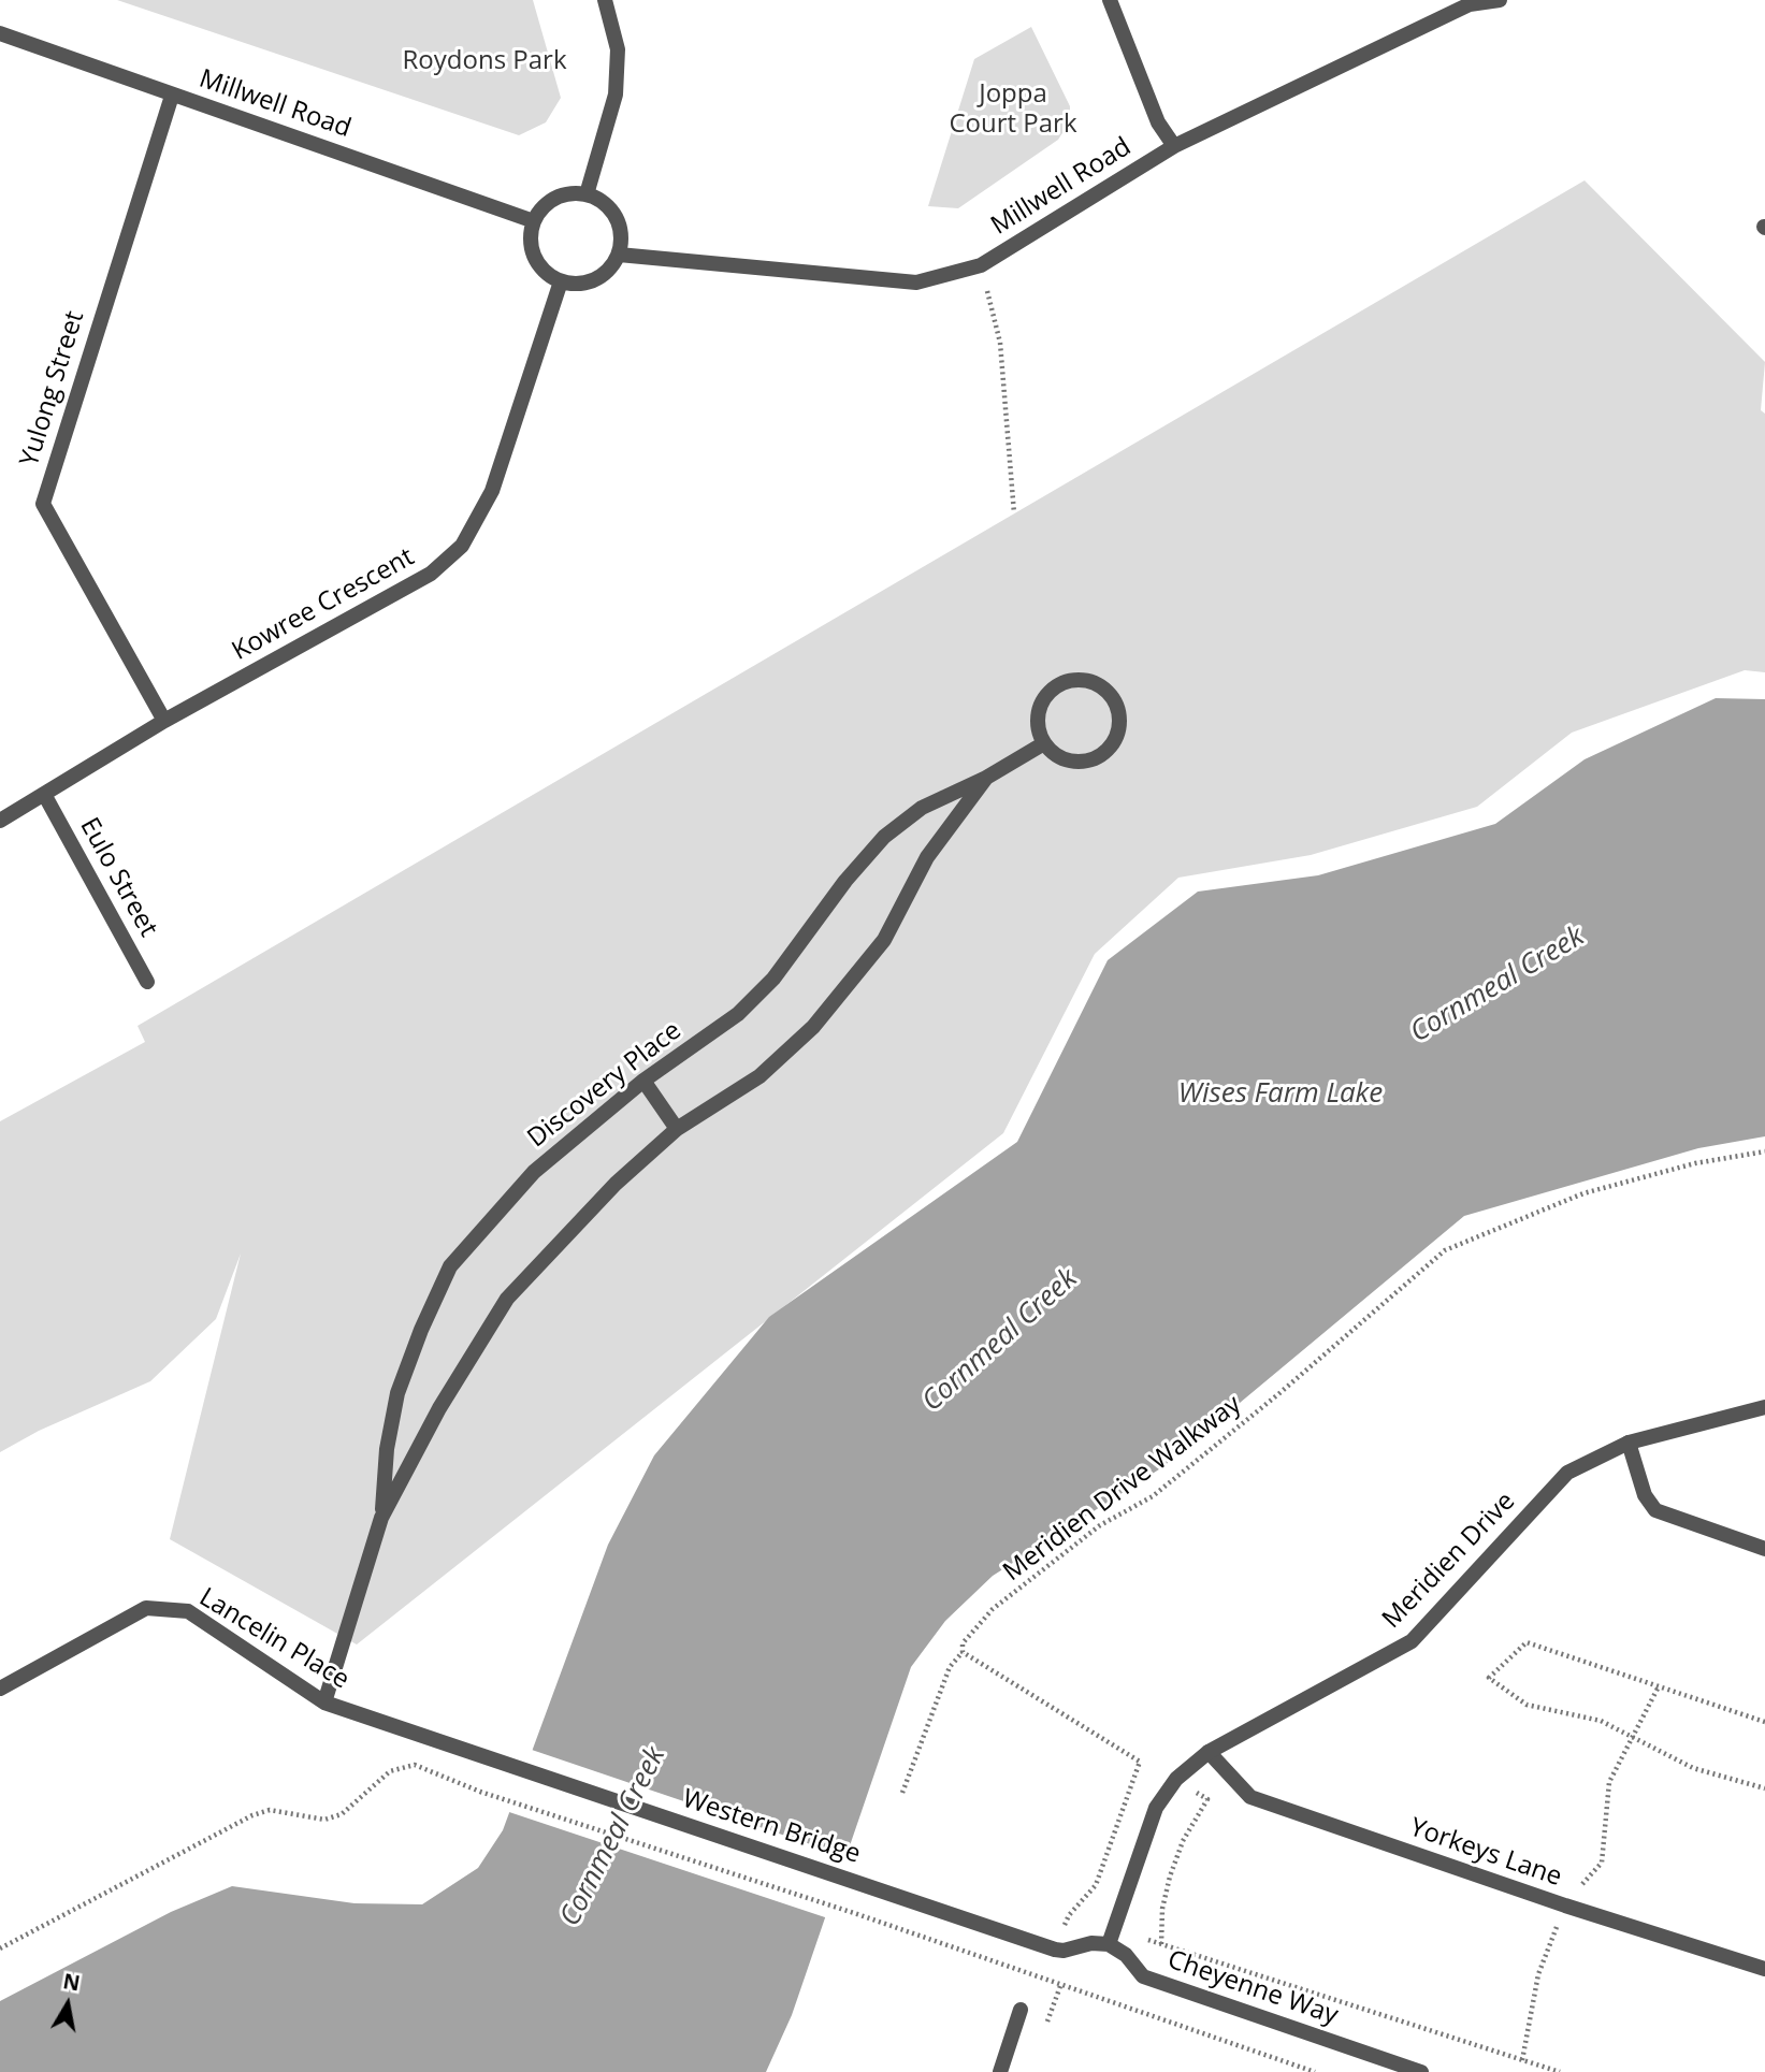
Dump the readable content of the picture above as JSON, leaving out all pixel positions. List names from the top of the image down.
{
  "streets": {
    "street": [
      "Millwell Road",
      "Yulong Street",
      "Kowree Crescent",
      "Eulo Street",
      "Discovery Place",
      "Meridien Drive",
      "Lancelin Place",
      "Western Bridge",
      "Yorkeys Lane",
      "Cheyenne Way"
    ],
    "path": ["Meridien Drive Walkway"]
  },
  "crossings": [
    ["Millwell Road", "Yulong Street"],
    ["Millwell Road", "Kowree Crescent"],
    ["Yulong Street", "Kowree Crescent"],
    ["Kowree Crescent", "Eulo Street"],
    ["Discovery Place", "Lancelin Place"],
    ["Meridien Drive", "Yorkeys Lane"],
    ["Meridien Drive", "Cheyenne Way"],
    ["Lancelin Place", "Western Bridge"]
  ],
  "water": ["Cornmeal Creek", "Wises Farm Lake"],
  "parks": ["Roydons Park", "Joppa Court Park"],
  "north": "top"
}
